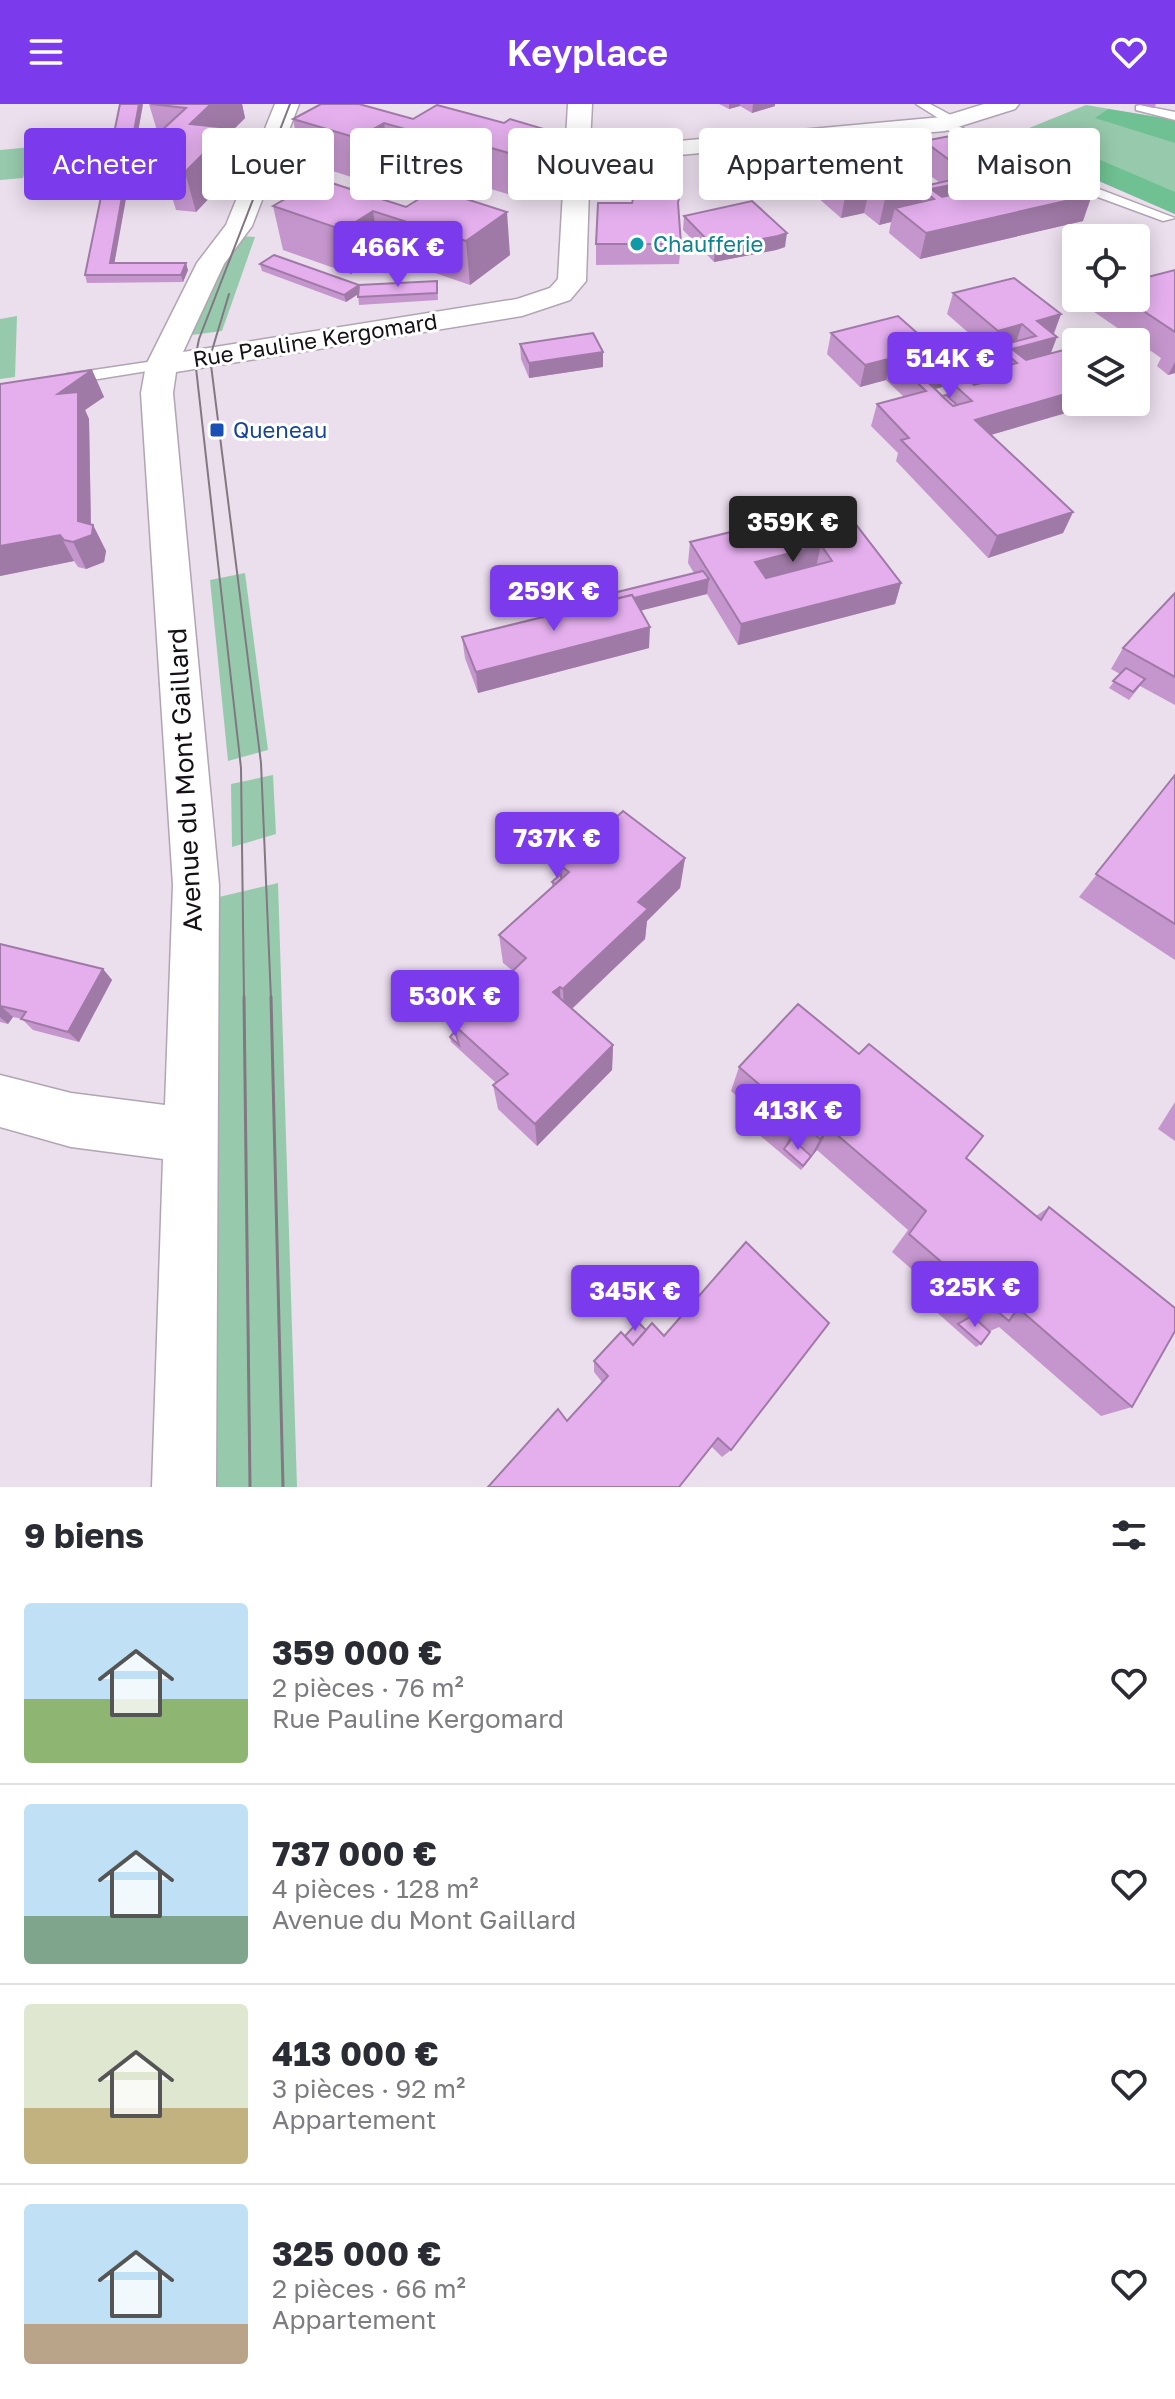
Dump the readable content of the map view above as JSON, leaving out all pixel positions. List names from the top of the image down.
{
  "streets": {
    "street": ["Rue Pauline Kergomard", "Avenue du Mont Gaillard"]
  },
  "crossings": [
    ["Rue Pauline Kergomard", "Avenue du Mont Gaillard"]
  ],
  "places": {
    "other": ["Chaufferie"],
    "transit": ["Queneau"]
  },
  "page": {
    "header": "Keyplace",
    "chip": [
      "Acheter",
      "Louer",
      "Filtres",
      "Nouveau",
      "Appartement",
      "Maison"
    ],
    "price": [
      "466K €",
      "514K €",
      "359K €",
      "259K €",
      "737K €",
      "530K €",
      "413K €",
      "325K €",
      "345K €"
    ],
    "heading": "9 biens",
    "list": [
      {
        "name": "359 000 €",
        "note": "2 pièces · 76 m² · Rue Pauline Kergomard"
      },
      {
        "name": "737 000 €",
        "note": "4 pièces · 128 m² · Avenue du Mont Gaillard"
      },
      {
        "name": "413 000 €",
        "note": "3 pièces · 92 m² · Appartement"
      },
      {
        "name": "325 000 €",
        "note": "2 pièces · 66 m² · Appartement"
      }
    ]
  }
}
